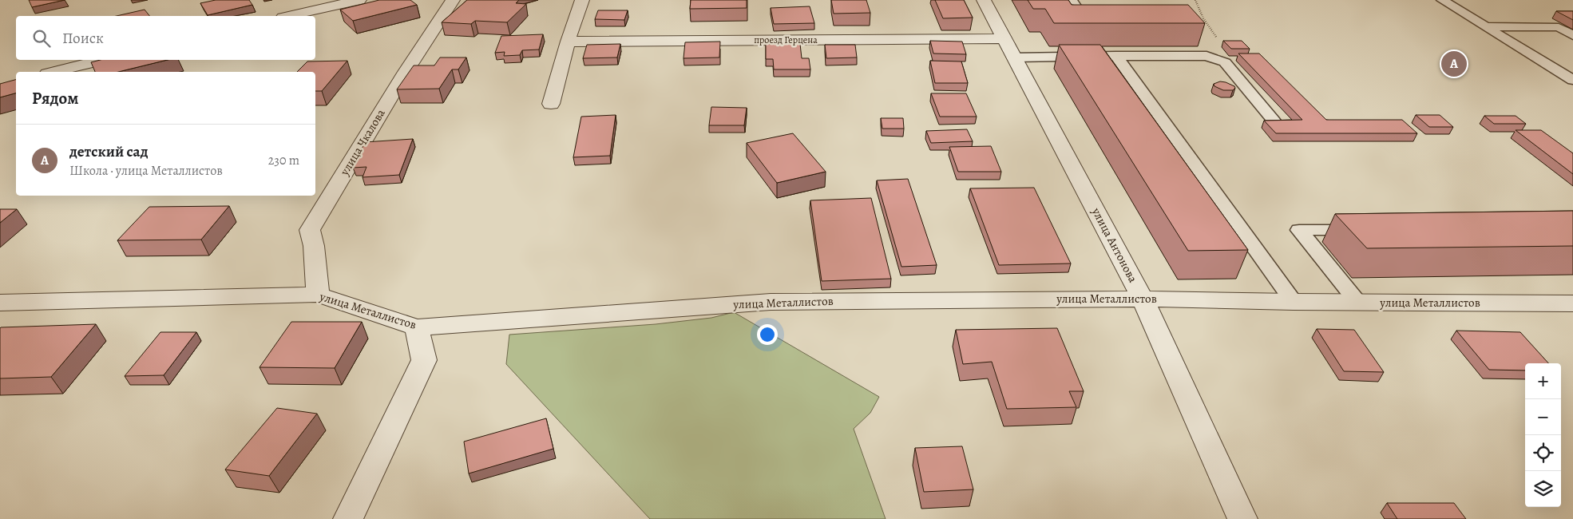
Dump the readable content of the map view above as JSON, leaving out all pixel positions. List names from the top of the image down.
{
  "streets": {
    "street": [
      "проезд Герцена",
      "улица Чкалова",
      "улица Антонова",
      "улица Металлистов"
    ]
  },
  "crossings": [
    ["проезд Герцена", "улица Антонова"],
    ["улица Чкалова", "улица Металлистов"],
    ["улица Антонова", "улица Металлистов"]
  ],
  "page": {
    "search": "Поиск",
    "pins": "A",
    "heading": "Рядом",
    "list": [
      {
        "mark": "A",
        "name": "детский сад",
        "note": "Школа · улица Металлистов",
        "value": "230 m"
      }
    ],
    "map_buttons": ["+", "−"]
  }
}
